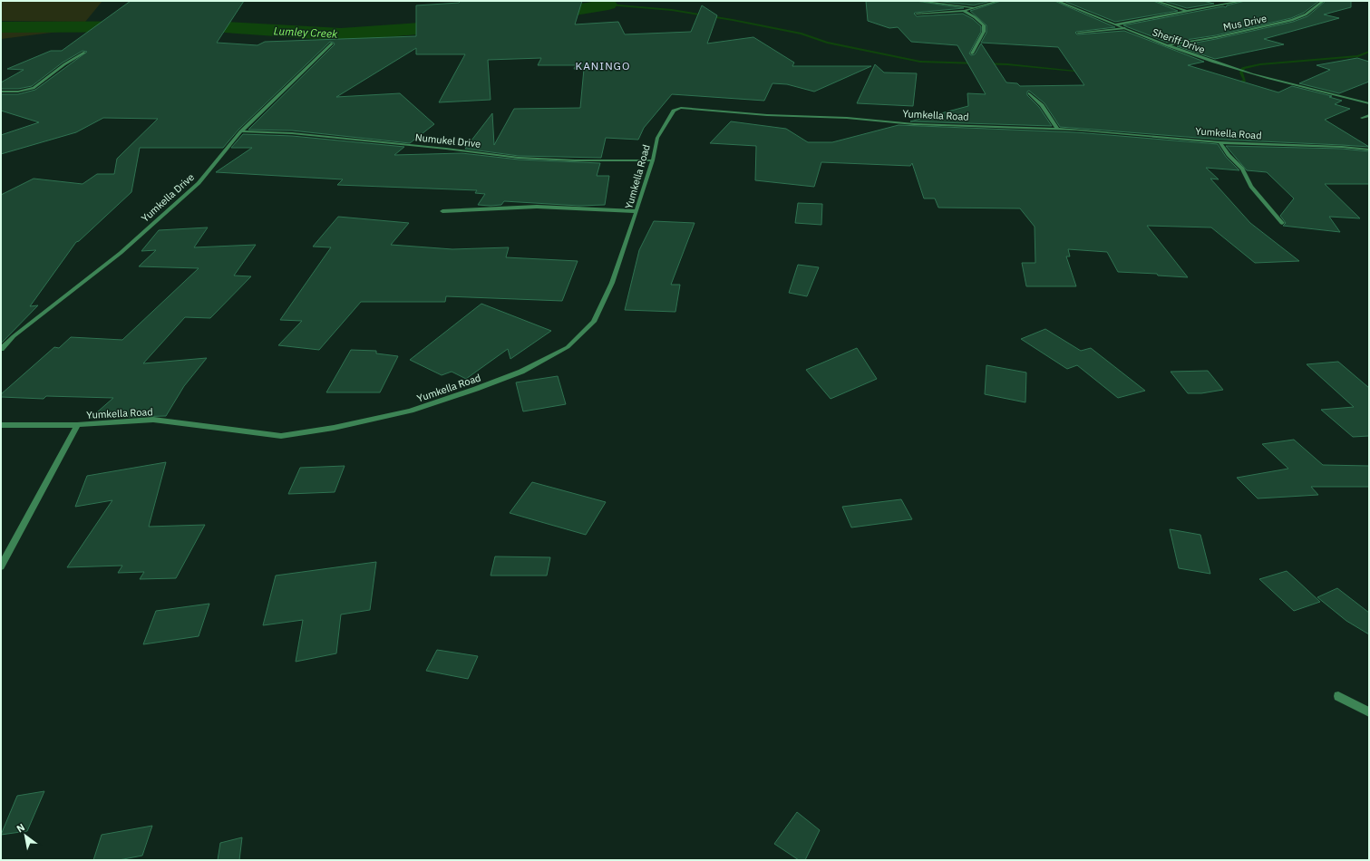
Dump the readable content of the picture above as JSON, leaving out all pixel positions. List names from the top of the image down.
{
  "streets": {
    "street": [
      "Mus Drive",
      "Sheriff Drive",
      "Yumkella Road",
      "Numukel Drive",
      "Yumkella Drive"
    ]
  },
  "crossings": [
    ["Mus Drive", "Sheriff Drive"],
    ["Yumkella Road", "Numukel Drive"],
    ["Numukel Drive", "Yumkella Drive"]
  ],
  "districts": ["KANINGO"],
  "water": ["Lumley Creek"],
  "north": "top left"
}
